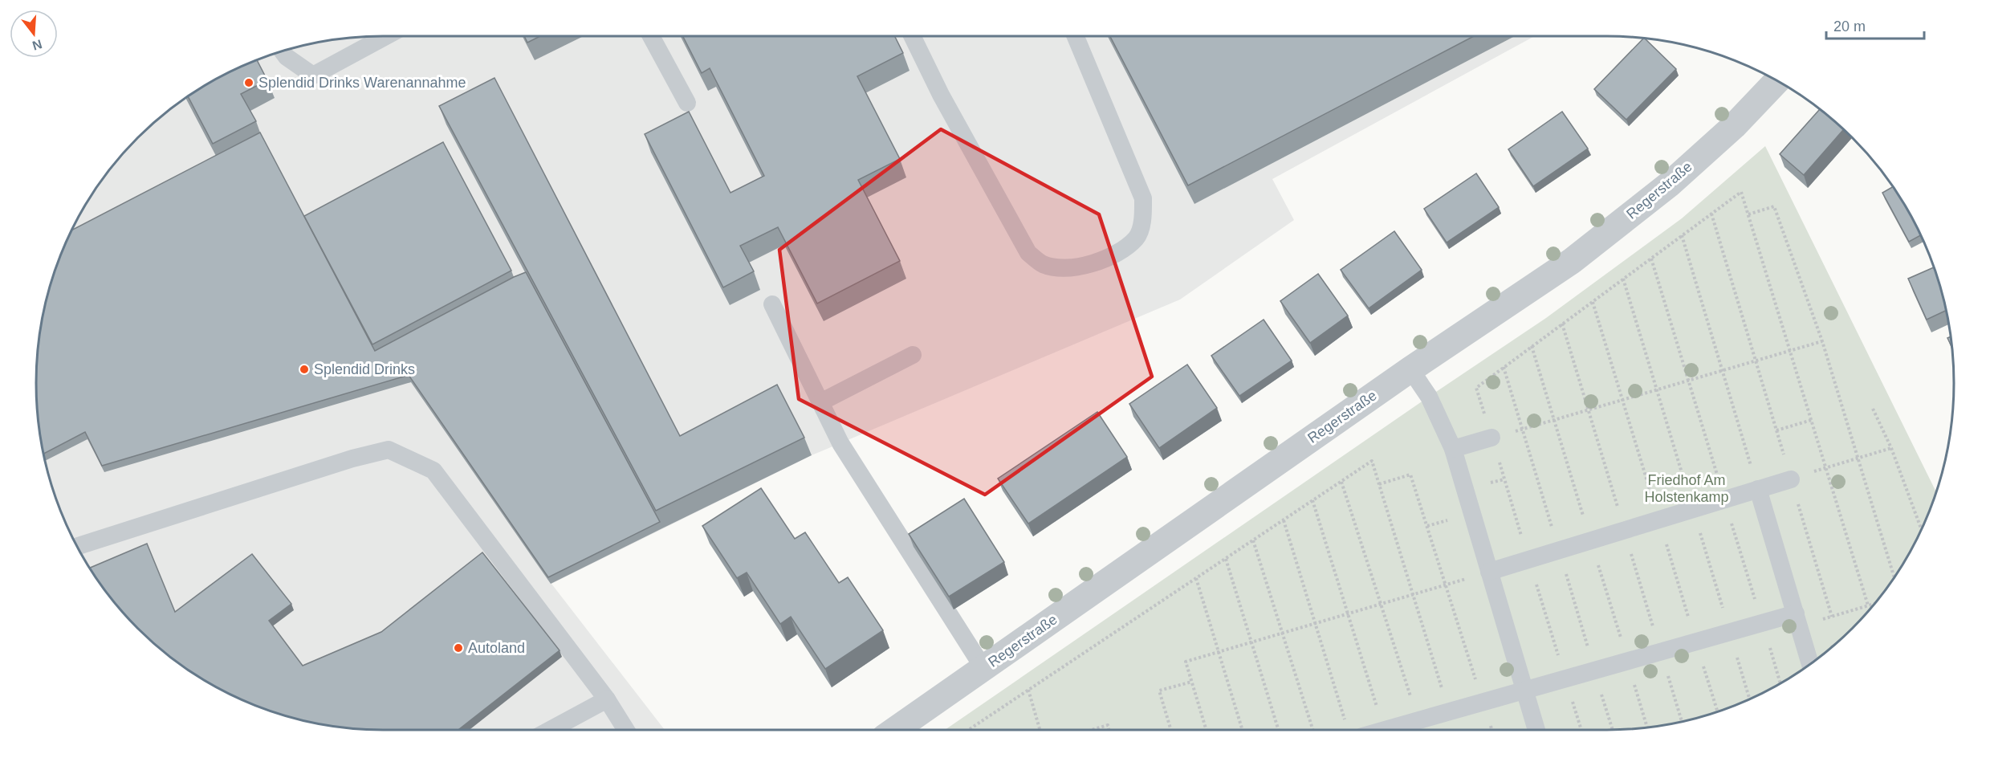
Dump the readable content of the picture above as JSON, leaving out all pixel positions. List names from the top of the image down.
{
  "streets": {
    "street": ["Regerstraße"]
  },
  "parks": ["Friedhof Am Holstenkamp"],
  "places": ["Splendid Drinks Warenannahme", "Splendid Drinks", "Autoland"],
  "scale_bar": "20 m",
  "north": "bottom"
}
